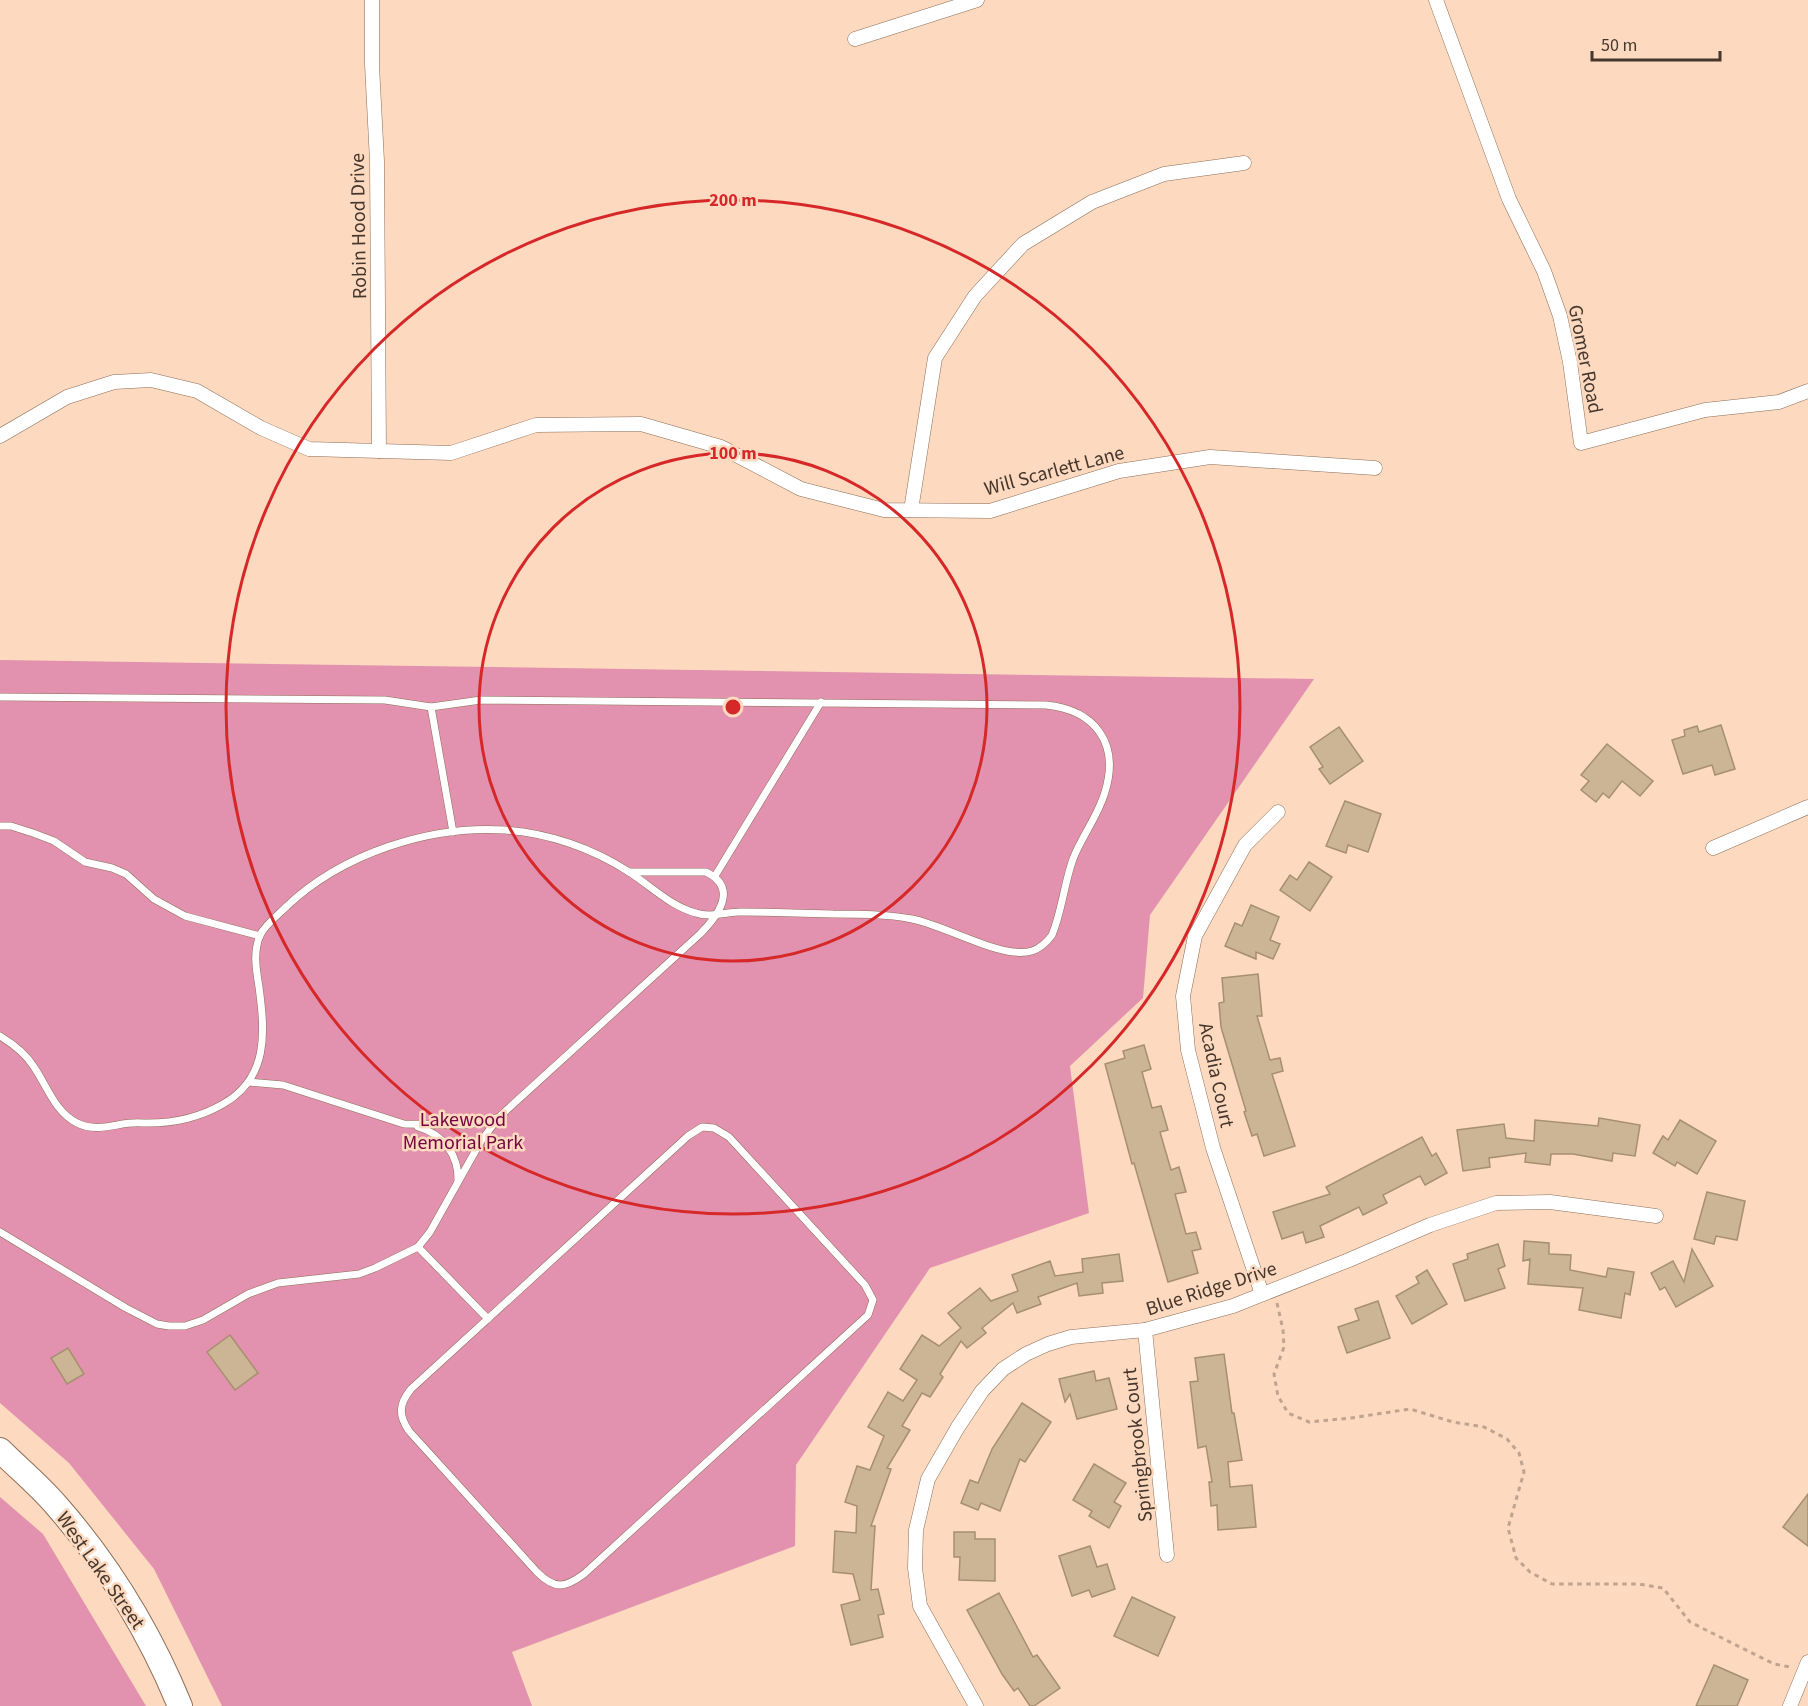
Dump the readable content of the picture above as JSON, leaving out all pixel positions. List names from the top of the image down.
{
  "streets": {
    "highway": ["West Lake Street"],
    "street": [
      "Robin Hood Drive",
      "Gromer Road",
      "Will Scarlett Lane",
      "Acadia Court",
      "Blue Ridge Drive",
      "Springbrook Court"
    ]
  },
  "crossings": [
    ["Robin Hood Drive", "Will Scarlett Lane"],
    ["Acadia Court", "Blue Ridge Drive"],
    ["Blue Ridge Drive", "Springbrook Court"]
  ],
  "parks": ["Lakewood Memorial Park"],
  "scale_bar": "50 m",
  "rings": ["200 m", "100 m"]
}
